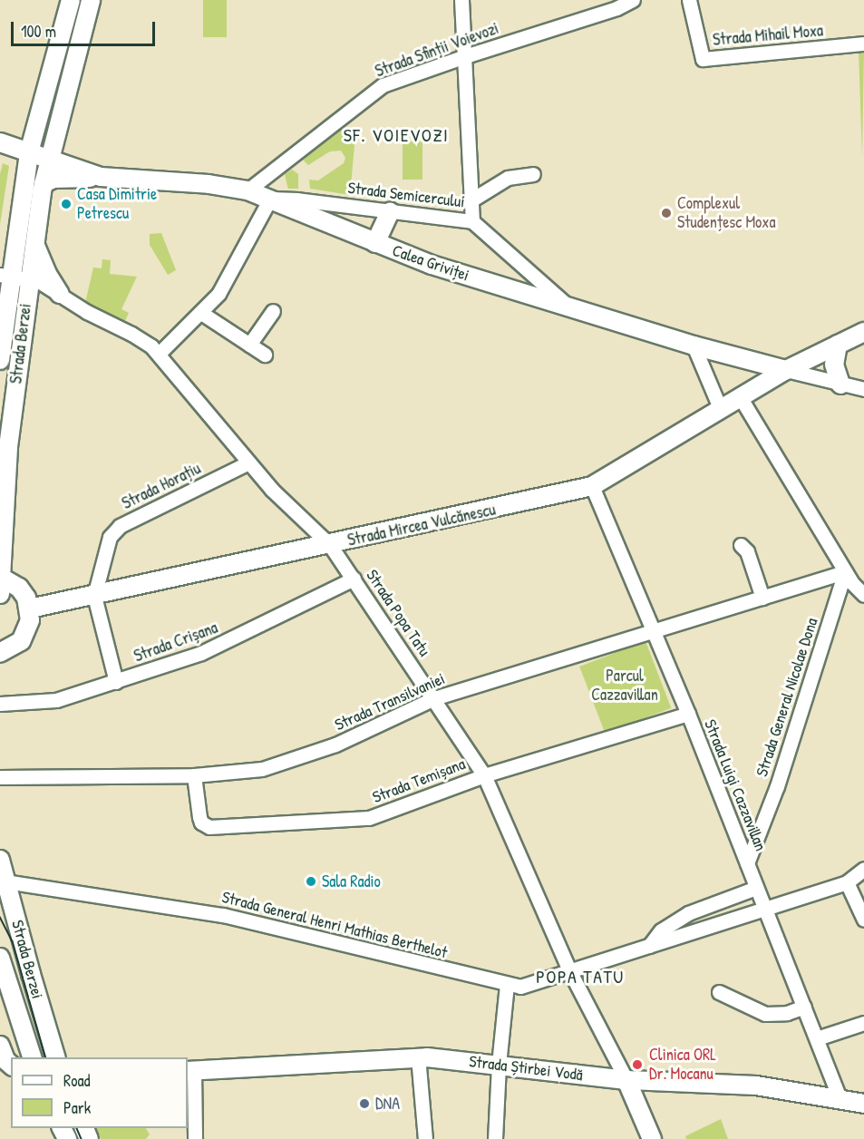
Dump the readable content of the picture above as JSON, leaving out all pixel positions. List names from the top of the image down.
{
  "streets": {
    "main road": [
      "Calea Griviței",
      "Strada Berzei",
      "Strada Mircea Vulcănescu",
      "Strada Știrbei Vodă"
    ],
    "street": [
      "Strada Mihail Moxa",
      "Strada Sfinții Voievozi",
      "Strada Semicercului",
      "Strada Horațiu",
      "Strada Popa Tatu",
      "Strada Crișana",
      "Strada General Nicolae Dona",
      "Strada Transilvaniei",
      "Strada Temișana",
      "Strada Luigi Cazzavillan",
      "Strada General Henri Mathias Berthelot"
    ]
  },
  "crossings": [
    ["Strada Sfinții Voievozi", "Calea Griviței"],
    ["Strada Semicercului", "Calea Griviței"],
    ["Calea Griviței", "Strada Berzei"],
    ["Calea Griviței", "Strada Mircea Vulcănescu"],
    ["Strada Berzei", "Strada Popa Tatu"],
    ["Strada Berzei", "Strada General Henri Mathias Berthelot"],
    ["Strada Horațiu", "Strada Mircea Vulcănescu"],
    ["Strada Horațiu", "Strada Popa Tatu"],
    ["Strada Horațiu", "Strada Crișana"],
    ["Strada Mircea Vulcănescu", "Strada Popa Tatu"],
    ["Strada Mircea Vulcănescu", "Strada Luigi Cazzavillan"],
    ["Strada Popa Tatu", "Strada Crișana"],
    ["Strada Popa Tatu", "Strada Transilvaniei"],
    ["Strada Popa Tatu", "Strada Temișana"],
    ["Strada Popa Tatu", "Strada General Henri Mathias Berthelot"],
    ["Strada Popa Tatu", "Strada Știrbei Vodă"],
    ["Strada General Nicolae Dona", "Strada Transilvaniei"],
    ["Strada General Nicolae Dona", "Strada Luigi Cazzavillan"],
    ["Strada Transilvaniei", "Strada Temișana"],
    ["Strada Transilvaniei", "Strada Luigi Cazzavillan"],
    ["Strada Temișana", "Strada Luigi Cazzavillan"],
    ["Strada Luigi Cazzavillan", "Strada General Henri Mathias Berthelot"],
    ["Strada Luigi Cazzavillan", "Strada Știrbei Vodă"]
  ],
  "districts": ["SF. VOIEVOZI", "POPA TATU"],
  "parks": ["Parcul Cazzavillan"],
  "places": [
    "Casa Dimitrie Petrescu",
    "Complexul Studențesc Moxa",
    "Sala Radio",
    "Clinica ORL Dr. Mocanu",
    "DNA"
  ],
  "legend": ["Road", "Park"],
  "scale_bar": "100 m"
}
